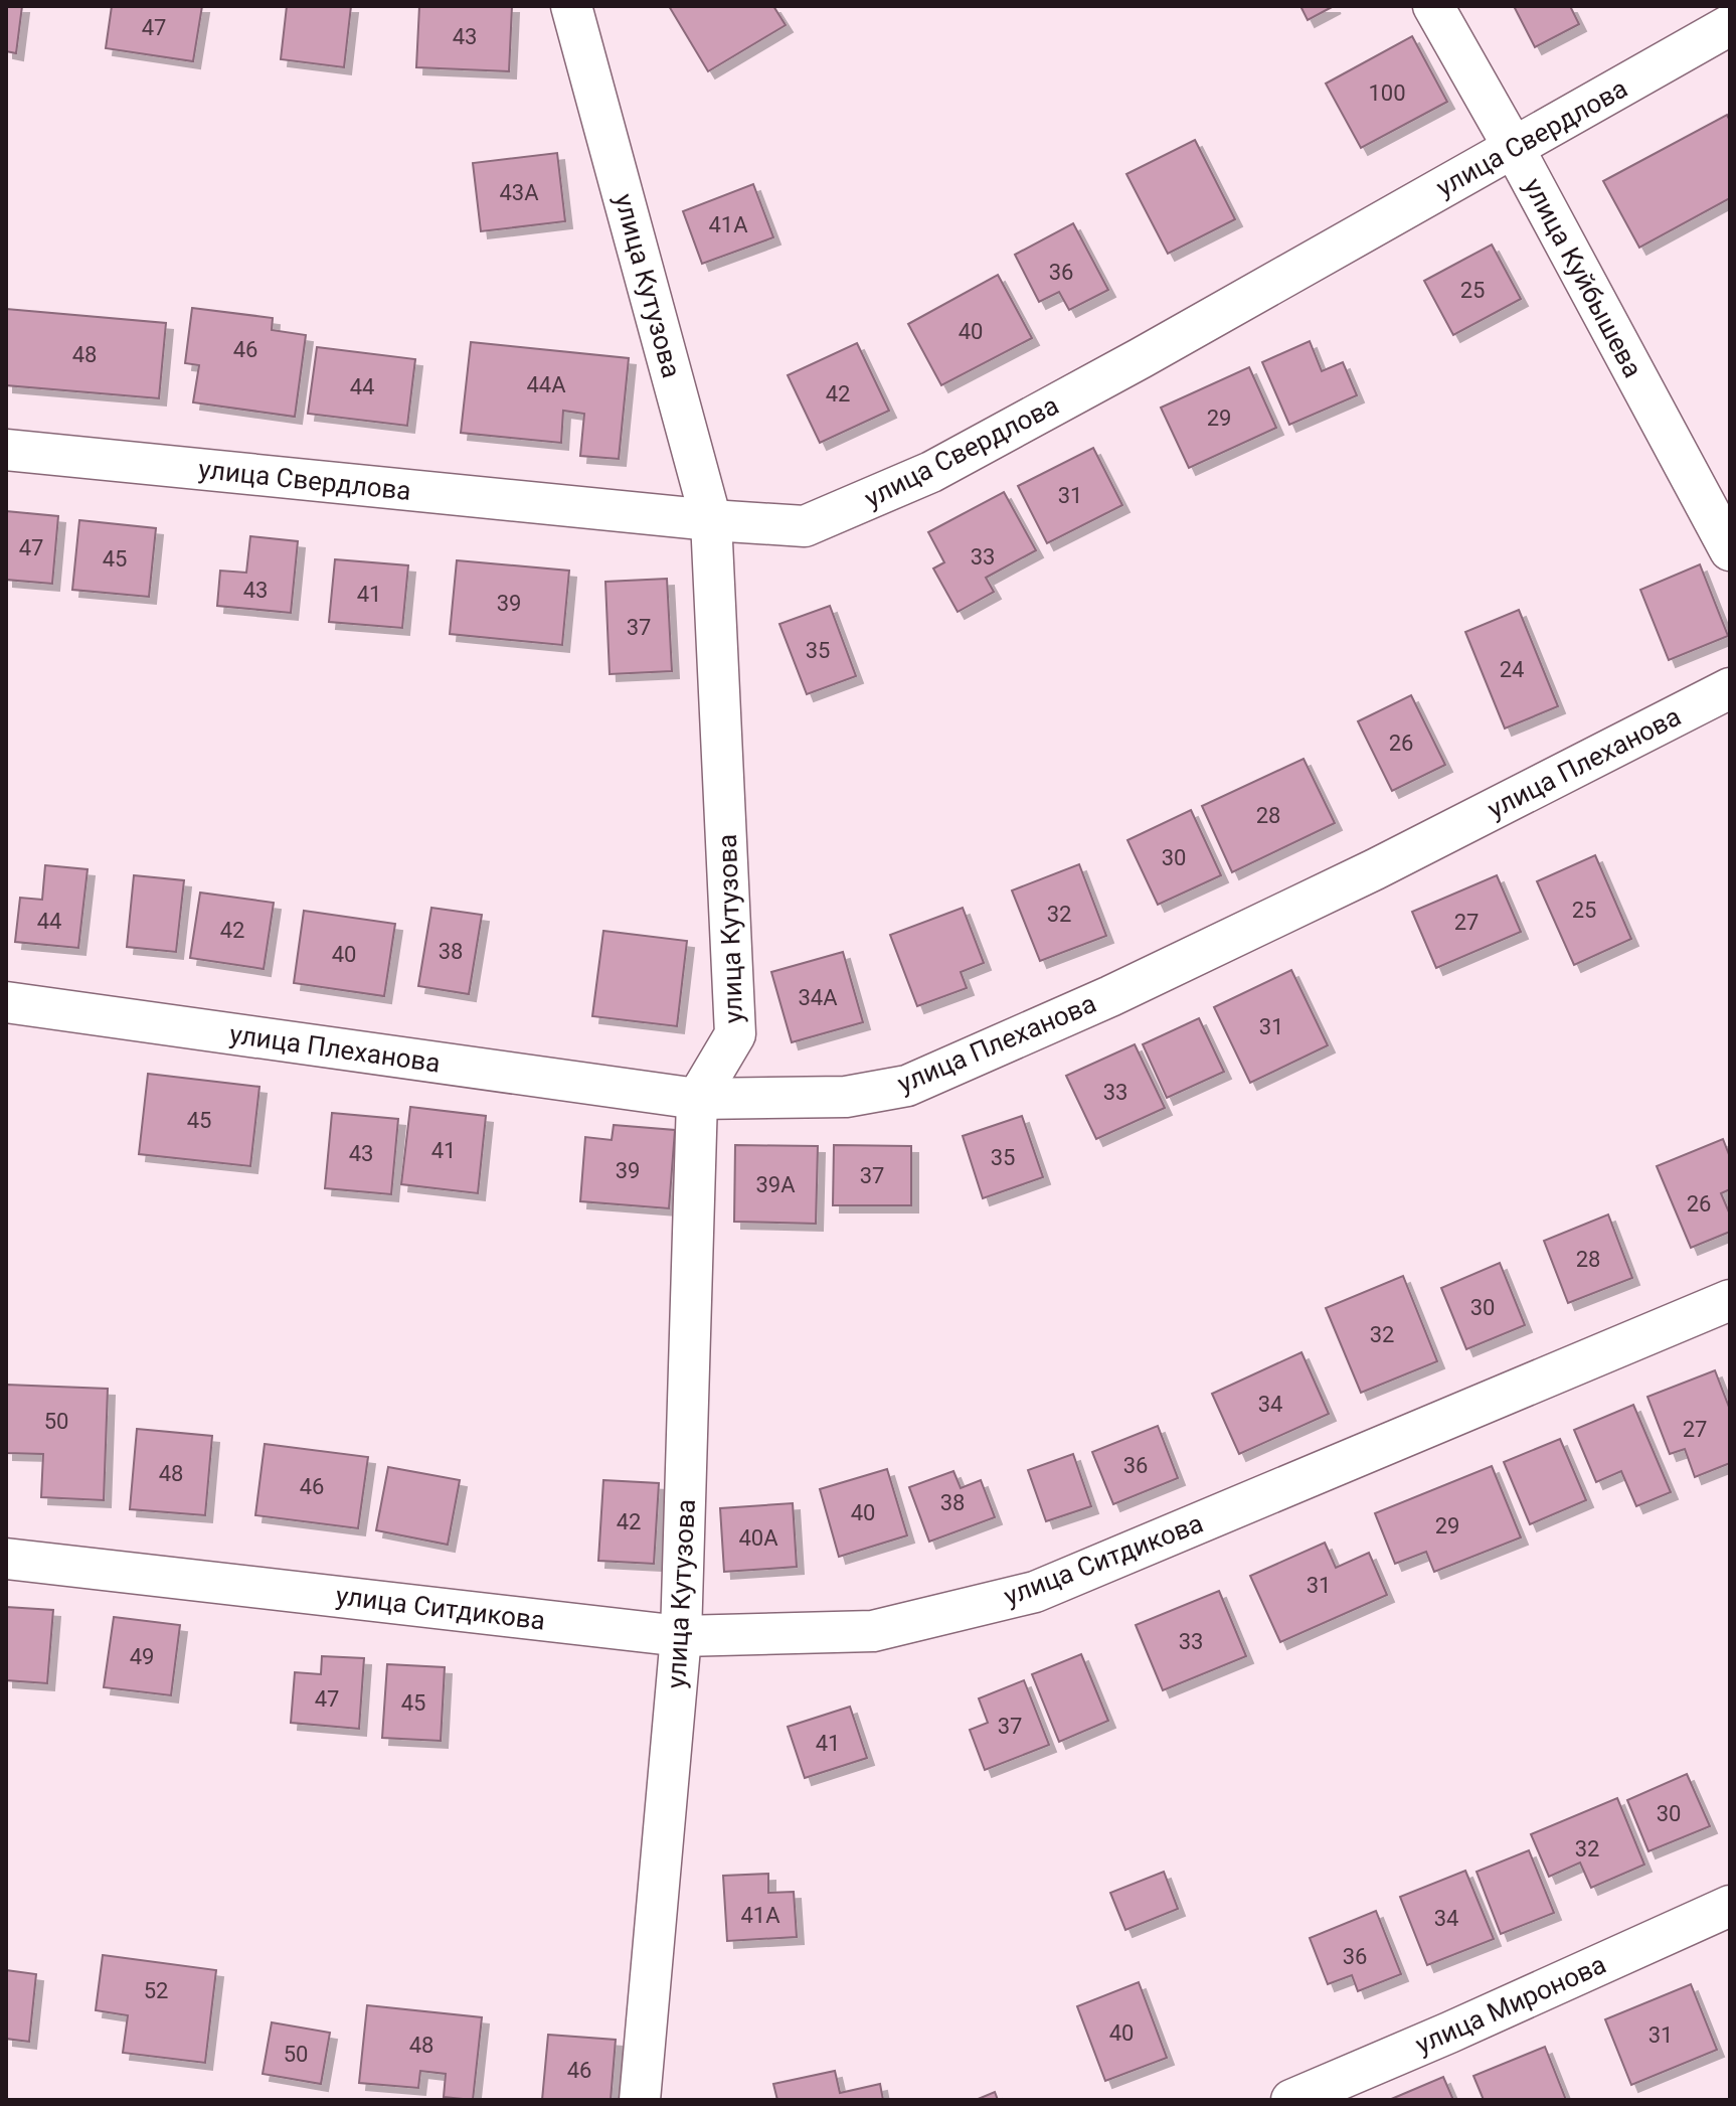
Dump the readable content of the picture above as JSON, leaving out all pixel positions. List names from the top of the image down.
{
  "streets": {
    "street": [
      "улица Свердлова",
      "улица Куйбышева",
      "улица Кутузова",
      "улица Плеханова",
      "улица Ситдикова",
      "улица Миронова"
    ]
  },
  "crossings": [
    ["улица Свердлова", "улица Куйбышева"],
    ["улица Свердлова", "улица Кутузова"],
    ["улица Кутузова", "улица Плеханова"],
    ["улица Кутузова", "улица Ситдикова"]
  ],
  "house_numbers": [
    "47",
    "43",
    "100",
    "43А",
    "41А",
    "36",
    "25",
    "40",
    "46",
    "48",
    "44А",
    "44",
    "42",
    "29",
    "31",
    "47",
    "33",
    "45",
    "43",
    "41",
    "39",
    "37",
    "35",
    "24",
    "26",
    "28",
    "30",
    "25",
    "32",
    "44",
    "27",
    "42",
    "38",
    "40",
    "34А",
    "31",
    "33",
    "45",
    "41",
    "43",
    "35",
    "39",
    "37",
    "39А",
    "26",
    "28",
    "30",
    "32",
    "34",
    "50",
    "27",
    "36",
    "48",
    "46",
    "38",
    "40",
    "42",
    "29",
    "40А",
    "31",
    "33",
    "49",
    "47",
    "45",
    "37",
    "41",
    "30",
    "32",
    "41А",
    "34",
    "36",
    "52",
    "40",
    "31",
    "48",
    "50",
    "46"
  ]
}
